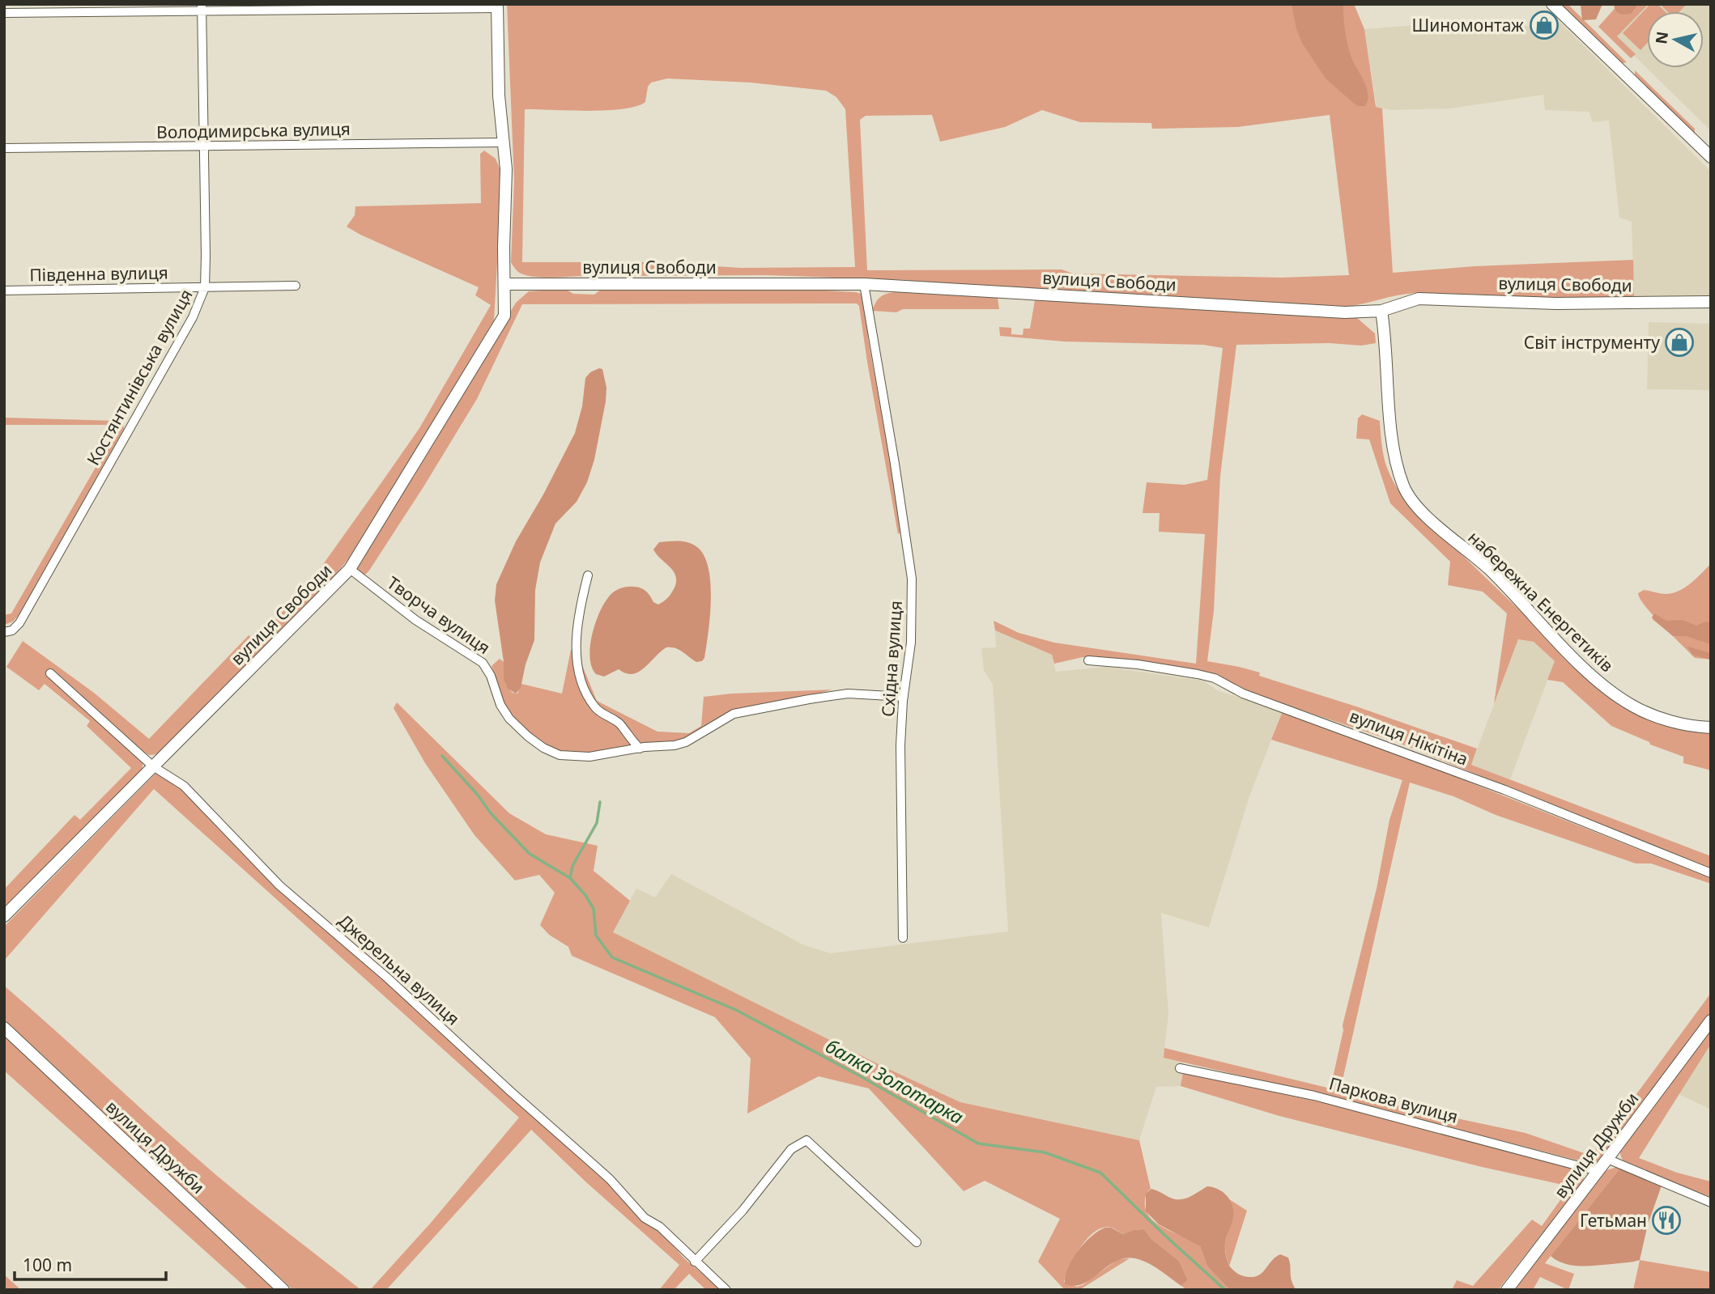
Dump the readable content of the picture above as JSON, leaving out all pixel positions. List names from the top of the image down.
{
  "streets": {
    "street": [
      "Володимирська вулиця",
      "вулиця Свободи",
      "Південна вулиця",
      "Костянтинівська вулиця",
      "набережна Енергетиків",
      "Творча вулиця",
      "Східна вулиця",
      "вулиця Нікітіна",
      "Джерельна вулиця",
      "Паркова вулиця",
      "вулиця Дружби"
    ]
  },
  "crossings": [
    ["Володимирська вулиця", "вулиця Свободи"],
    ["Володимирська вулиця", "Костянтинівська вулиця"],
    ["вулиця Свободи", "набережна Енергетиків"],
    ["вулиця Свободи", "Творча вулиця"],
    ["вулиця Свободи", "Східна вулиця"],
    ["вулиця Свободи", "Джерельна вулиця"],
    ["Південна вулиця", "Костянтинівська вулиця"],
    ["Творча вулиця", "Східна вулиця"],
    ["Паркова вулиця", "вулиця Дружби"]
  ],
  "water": ["балка Золотарка"],
  "places": {
    "shop": ["Шиномонтаж", "Світ інструменту"],
    "restaurant": ["Гетьман"]
  },
  "scale_bar": "100 m",
  "north": "left"
}
